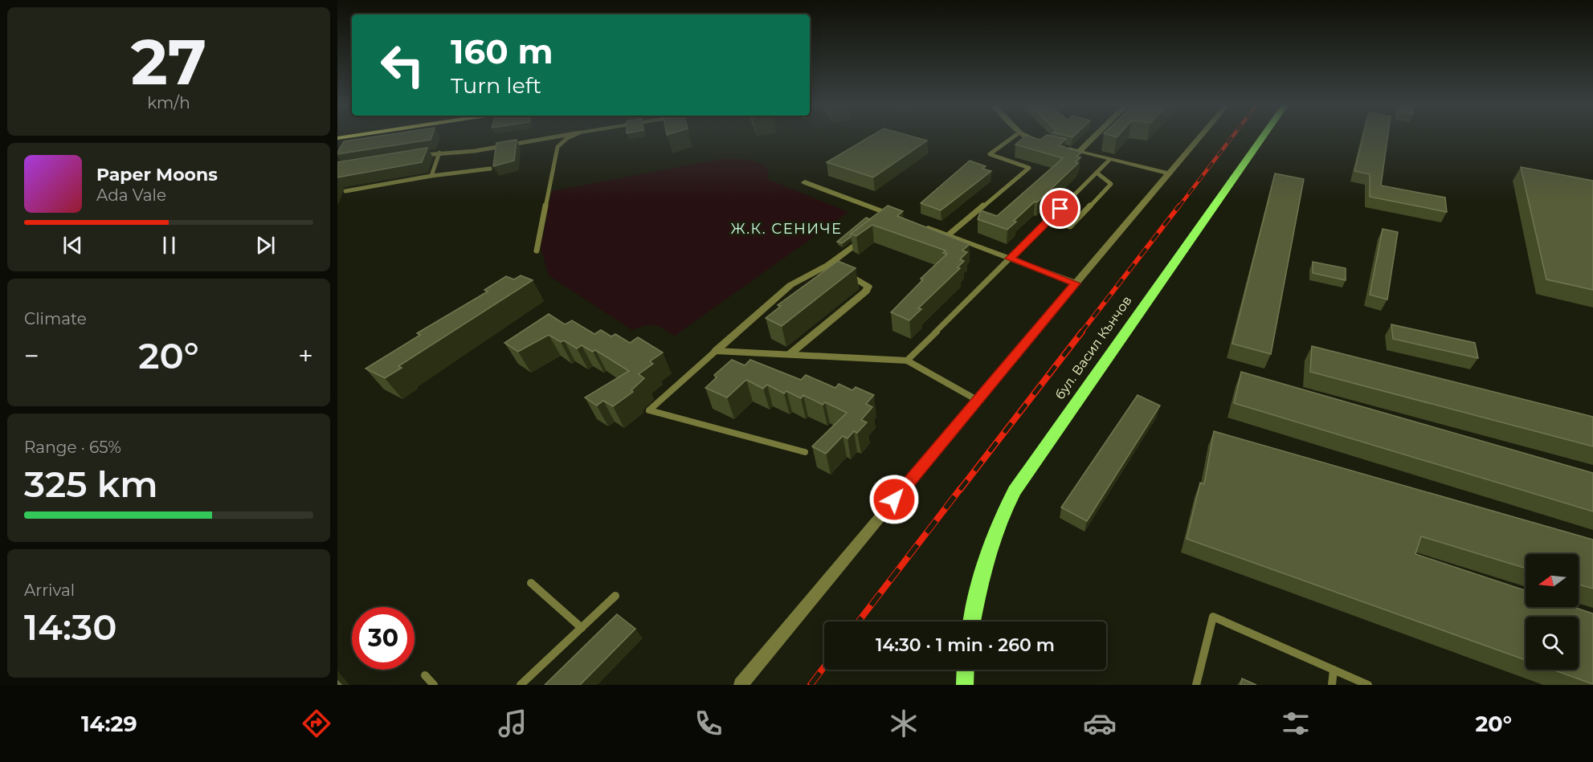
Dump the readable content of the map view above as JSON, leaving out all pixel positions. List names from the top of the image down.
{
  "streets": {
    "main road": ["бул. Васил Кънчов"]
  },
  "districts": ["Ж.К. СЕНИЧЕ"],
  "north": "left",
  "page": {
    "tile": [
      ["27", "km/h"],
      "Climate",
      ["Range · 65%", "325 km"],
      ["Arrival", "14:30"]
    ],
    "turn": ["160 m", "Turn left"],
    "song": ["Paper Moons", "Ada Vale"],
    "heat": ["−", "20°", "+"],
    "limit": "30",
    "trip": "14:30 · 1 min · 260 m",
    "tabs": ["14:29", "20°"]
  }
}
